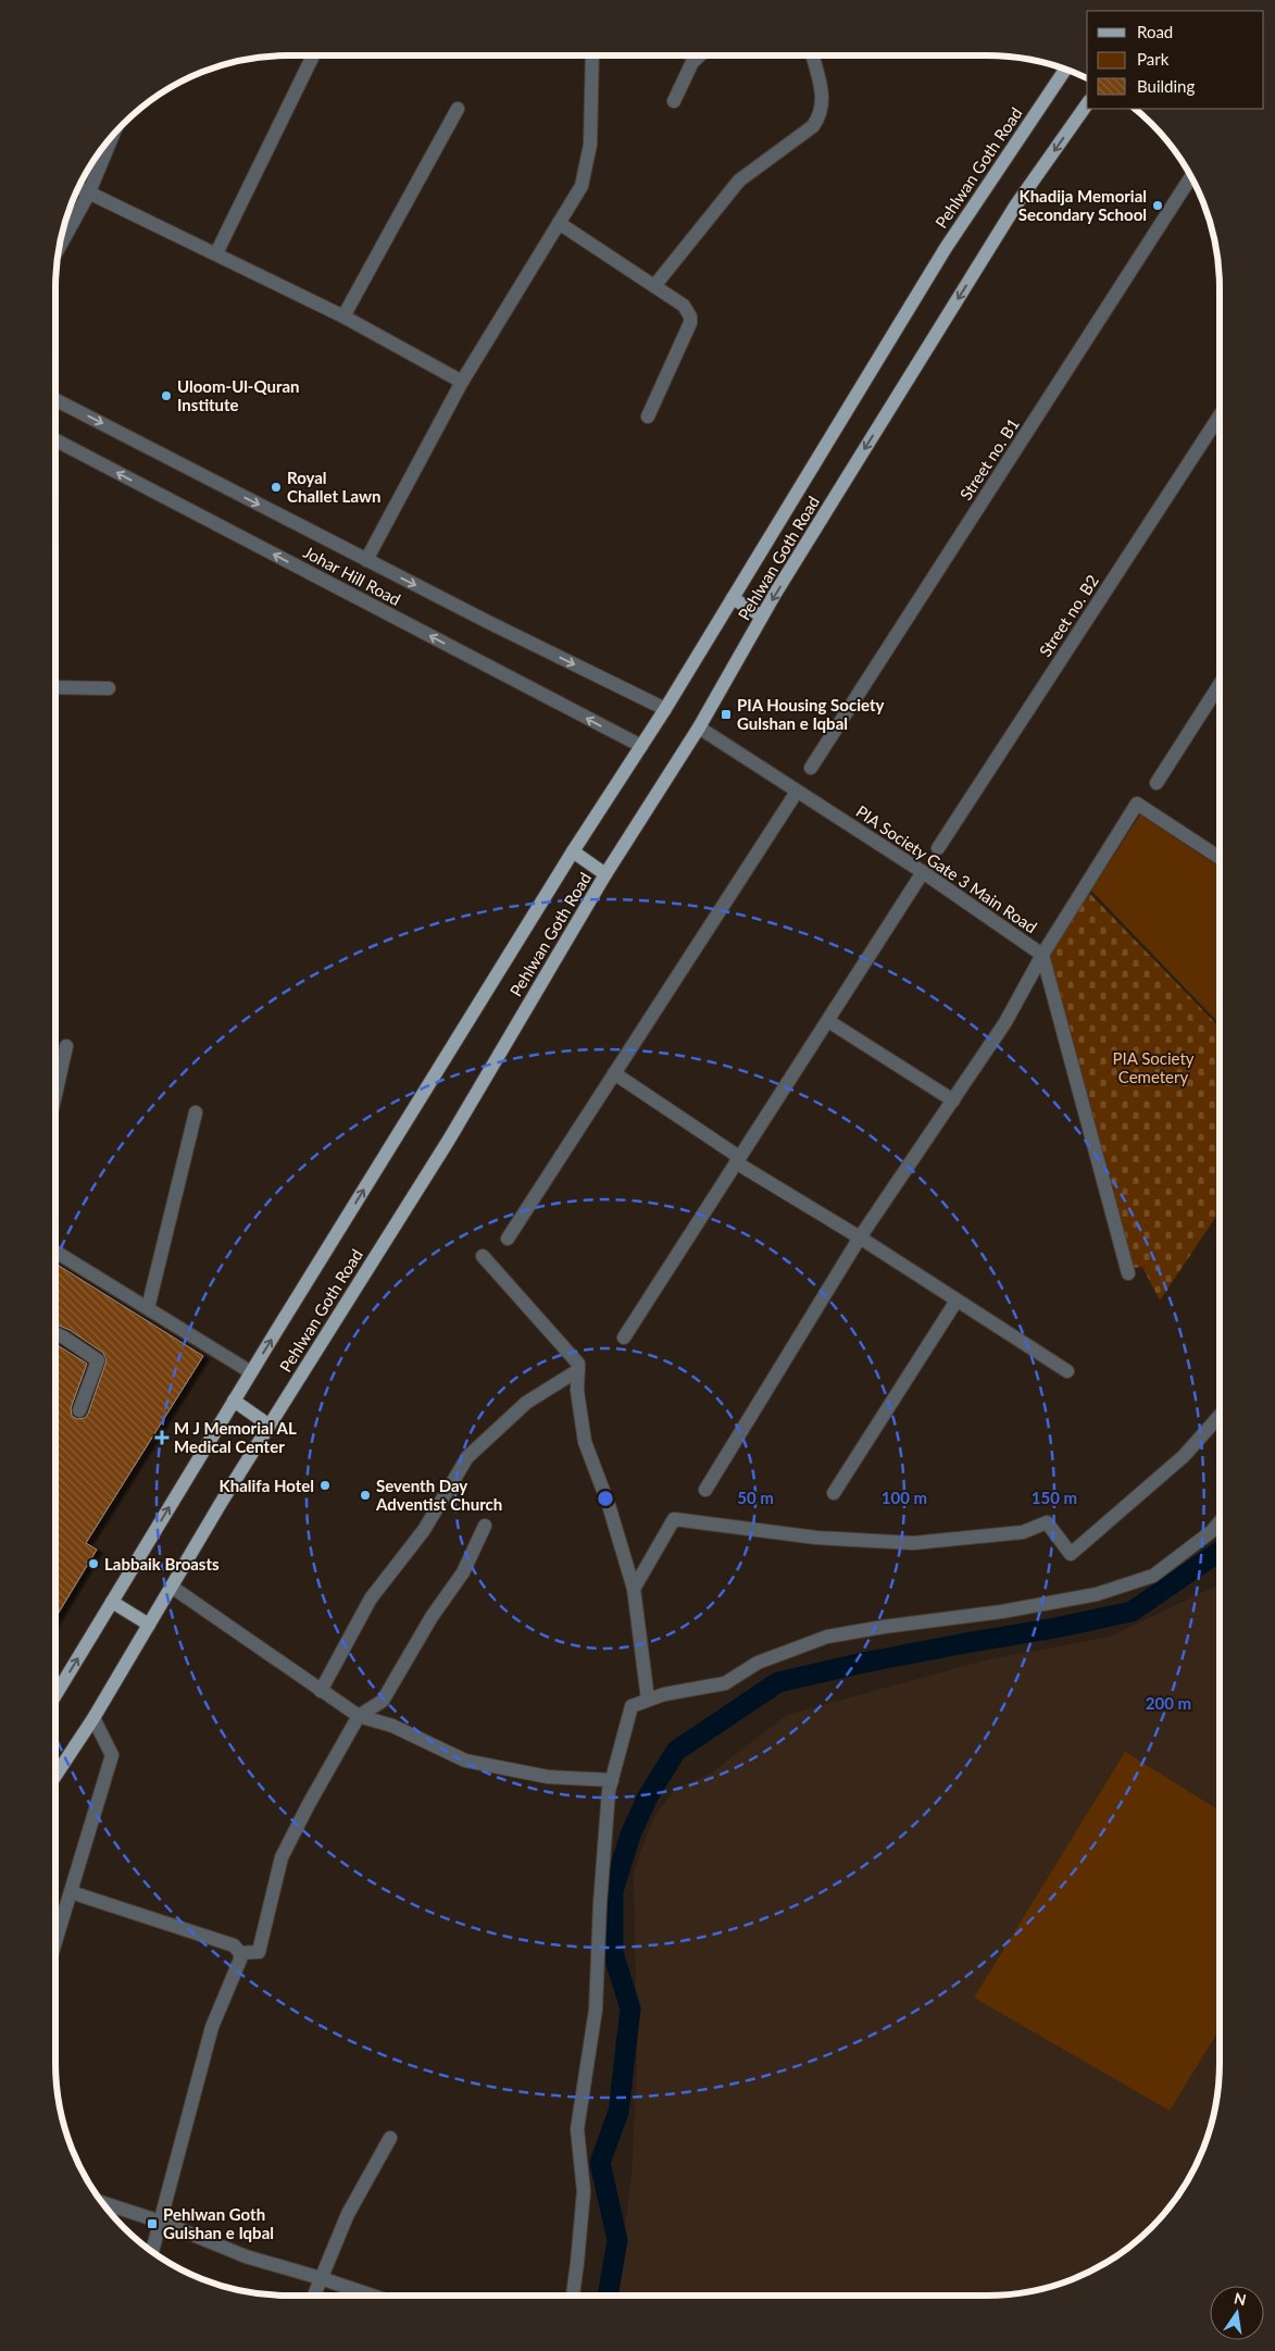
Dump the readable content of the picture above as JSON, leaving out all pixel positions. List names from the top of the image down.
{
  "streets": {
    "main road": ["Pehlwan Goth Road"],
    "street": [
      "Street no. B1",
      "Johar Hill Road",
      "Street no. B2",
      "PIA Society Gate 3 Main Road"
    ]
  },
  "crossings": [
    ["Pehlwan Goth Road", "Johar Hill Road"],
    ["Pehlwan Goth Road", "PIA Society Gate 3 Main Road"]
  ],
  "parks": ["PIA Society Cemetery"],
  "places": {
    "other": [
      "Khadija Memorial Secondary School",
      "Uloom-Ul-Quran Institute",
      "Royal Challet Lawn",
      "Khalifa Hotel",
      "Seventh Day Adventist Church",
      "Labbaik Broasts"
    ],
    "transit": ["PIA Housing Society Gulshan e Iqbal", "Pehlwan Goth Gulshan e Iqbal"],
    "health": ["M J Memorial AL Medical Center"]
  },
  "legend": ["Road", "Park", "Building"],
  "north": "top",
  "rings": [
    "50 m",
    "100 m",
    "150 m",
    "200 m"
  ]
}
